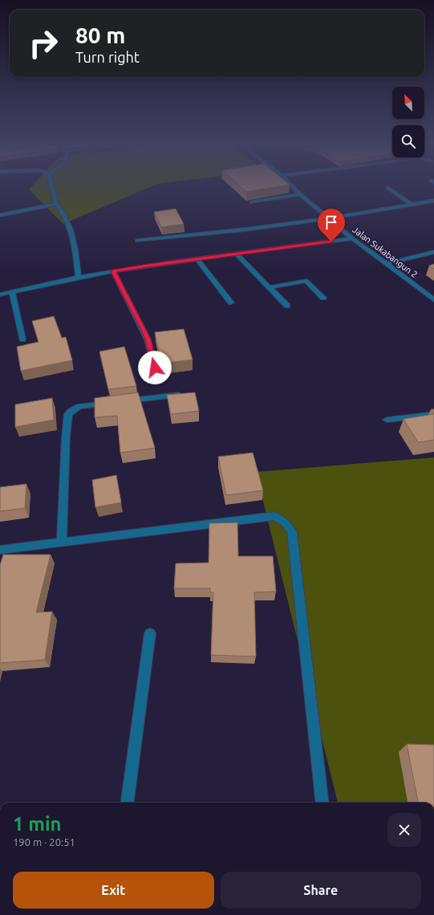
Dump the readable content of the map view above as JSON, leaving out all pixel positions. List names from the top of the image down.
{
  "streets": {
    "street": ["Jalan Sukabangun 2"]
  },
  "north": "top left",
  "page": {
    "turn": ["80 m", "Turn right"],
    "heading": ["1 min", "190 m · 20:51"],
    "buttons": ["Exit", "Share"]
  }
}
